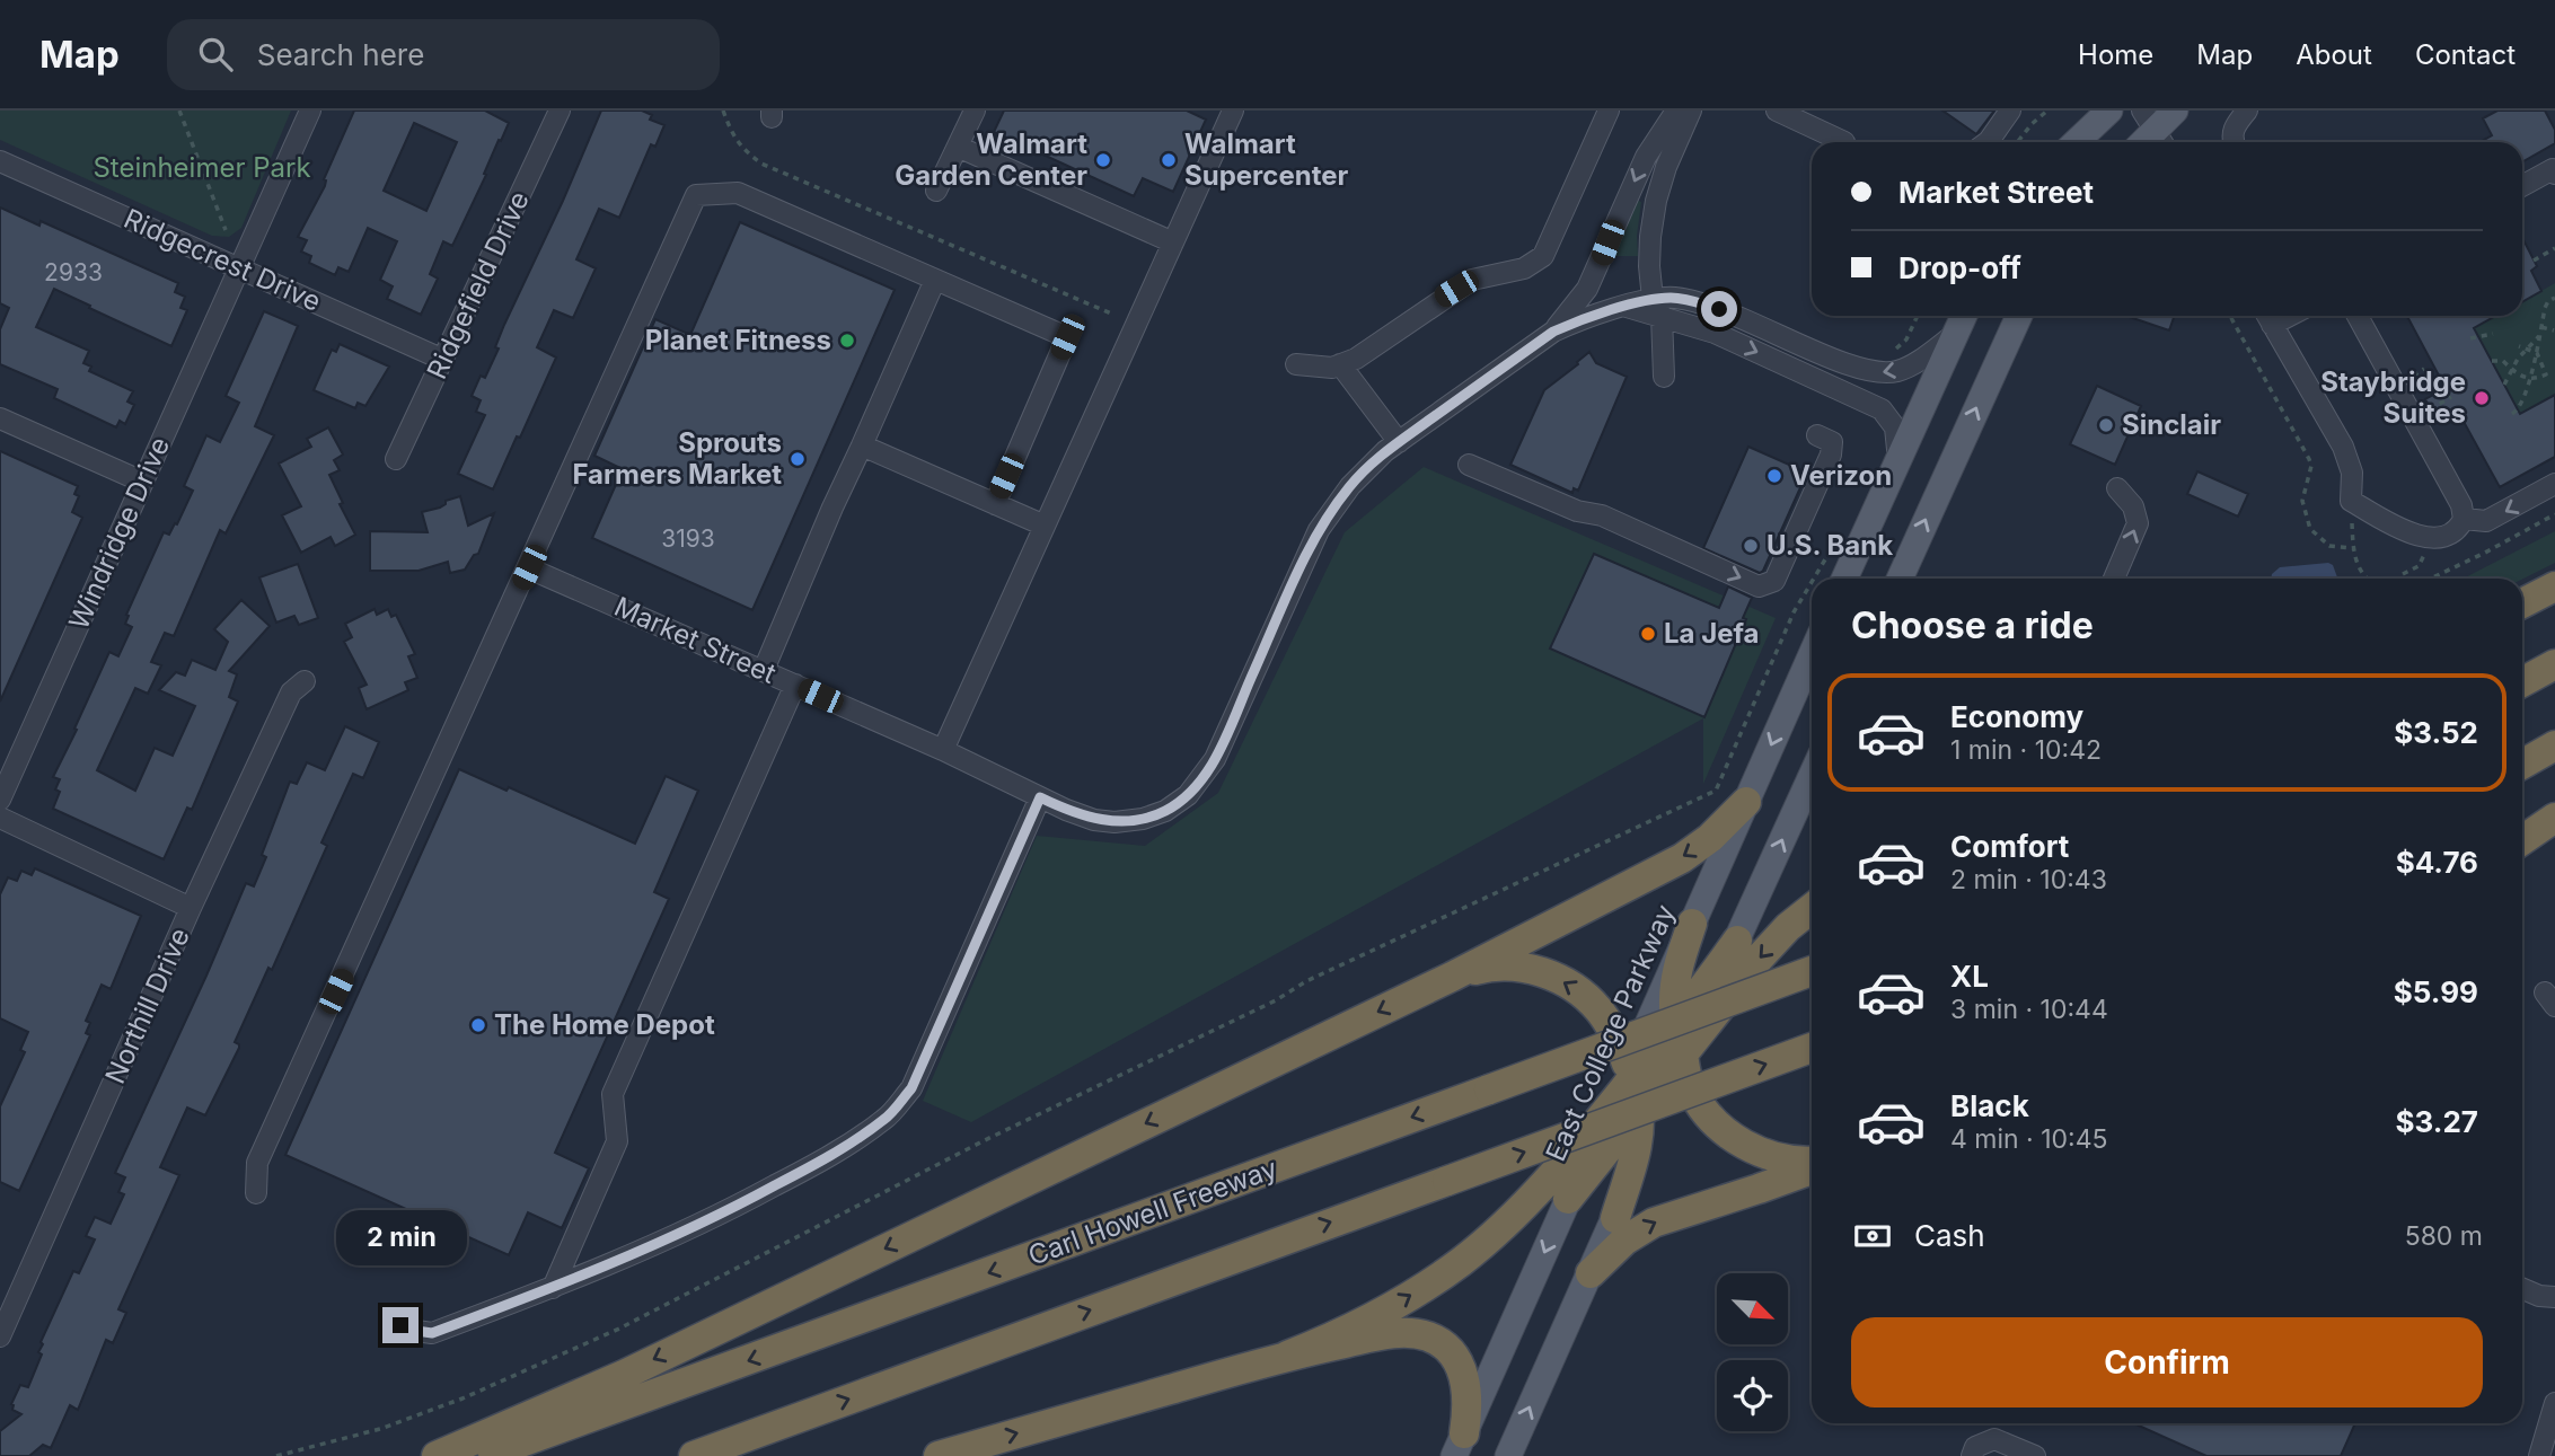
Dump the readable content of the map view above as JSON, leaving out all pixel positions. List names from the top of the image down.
{
  "streets": {
    "highway": ["Carl Howell Freeway"],
    "main road": ["East College Parkway"],
    "street": [
      "Ridgecrest Drive",
      "Ridgefield Drive",
      "Windridge Drive",
      "Market Street",
      "Northill Drive"
    ]
  },
  "crossings": [
    ["Ridgecrest Drive", "Ridgefield Drive"],
    ["Ridgecrest Drive", "Windridge Drive"]
  ],
  "parks": ["Steinheimer Park"],
  "places": [
    "Walmart Garden Center",
    "Walmart Supercenter",
    "Planet Fitness",
    "Staybridge Suites",
    "Sinclair",
    "Sprouts Farmers Market",
    "Verizon",
    "U.S. Bank",
    "La Jefa",
    "The Home Depot"
  ],
  "house_numbers": ["2933", "3193"],
  "north": "bottom right",
  "page": {
    "header": "Map",
    "search": "Search here",
    "nav": [
      "Home",
      "Map",
      "About",
      "Contact"
    ],
    "banner": ["Market Street", "Drop-off"],
    "heading": "Choose a ride",
    "list": [
      {
        "name": "Economy",
        "note": "1 min · 10:42",
        "value": "$3.52"
      },
      {
        "name": "Comfort",
        "note": "2 min · 10:43",
        "value": "$4.76"
      },
      {
        "name": "XL",
        "note": "3 min · 10:44",
        "value": "$5.99"
      },
      {
        "name": "Black",
        "note": "4 min · 10:45",
        "value": "$3.27"
      }
    ],
    "pay": ["Cash", "580 m"],
    "bubble": "2 min",
    "buttons": "Confirm"
  }
}
